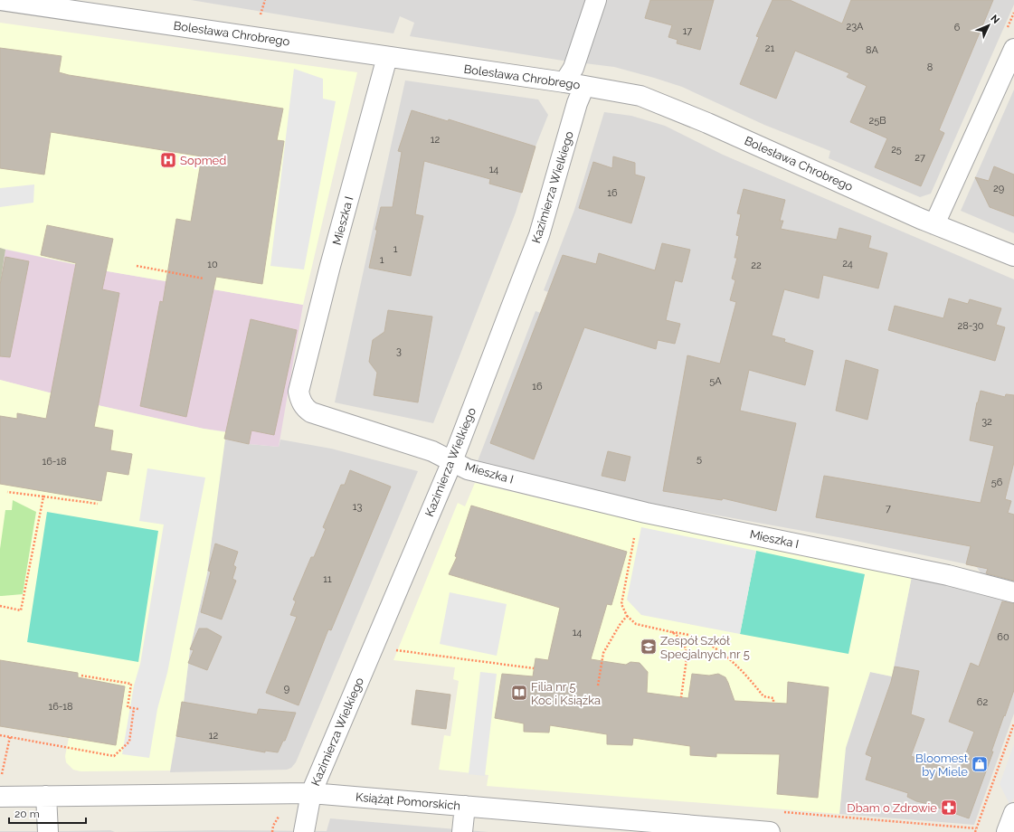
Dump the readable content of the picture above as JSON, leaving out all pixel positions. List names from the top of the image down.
{
  "streets": {
    "street": [
      "Bolesława Chrobrego",
      "Kazimierza Wielkiego",
      "Mieszka I",
      "Książąt Pomorskich"
    ]
  },
  "crossings": [
    ["Bolesława Chrobrego", "Kazimierza Wielkiego"],
    ["Bolesława Chrobrego", "Mieszka I"],
    ["Kazimierza Wielkiego", "Mieszka I"],
    ["Kazimierza Wielkiego", "Książąt Pomorskich"]
  ],
  "places": {
    "hospital": ["Sopmed"],
    "school or university": ["Zespół Szkół Specjalnych nr 5"],
    "library": ["Filia nr 5 Koc i Książka"],
    "shop": ["Bloomest by Miele"],
    "pharmacy": ["Dbam o Zdrowie"]
  },
  "house_numbers": [
    "23A",
    "6",
    "17",
    "21",
    "8A",
    "8",
    "25B",
    "12",
    "25",
    "27",
    "14",
    "29",
    "16",
    "1",
    "1",
    "24",
    "10",
    "22",
    "28-30",
    "3",
    "5A",
    "16",
    "32",
    "5",
    "16-18",
    "56",
    "13",
    "7",
    "11",
    "14",
    "60",
    "9",
    "62",
    "16-18",
    "12"
  ],
  "scale_bar": "20 m",
  "north": "top right"
}
